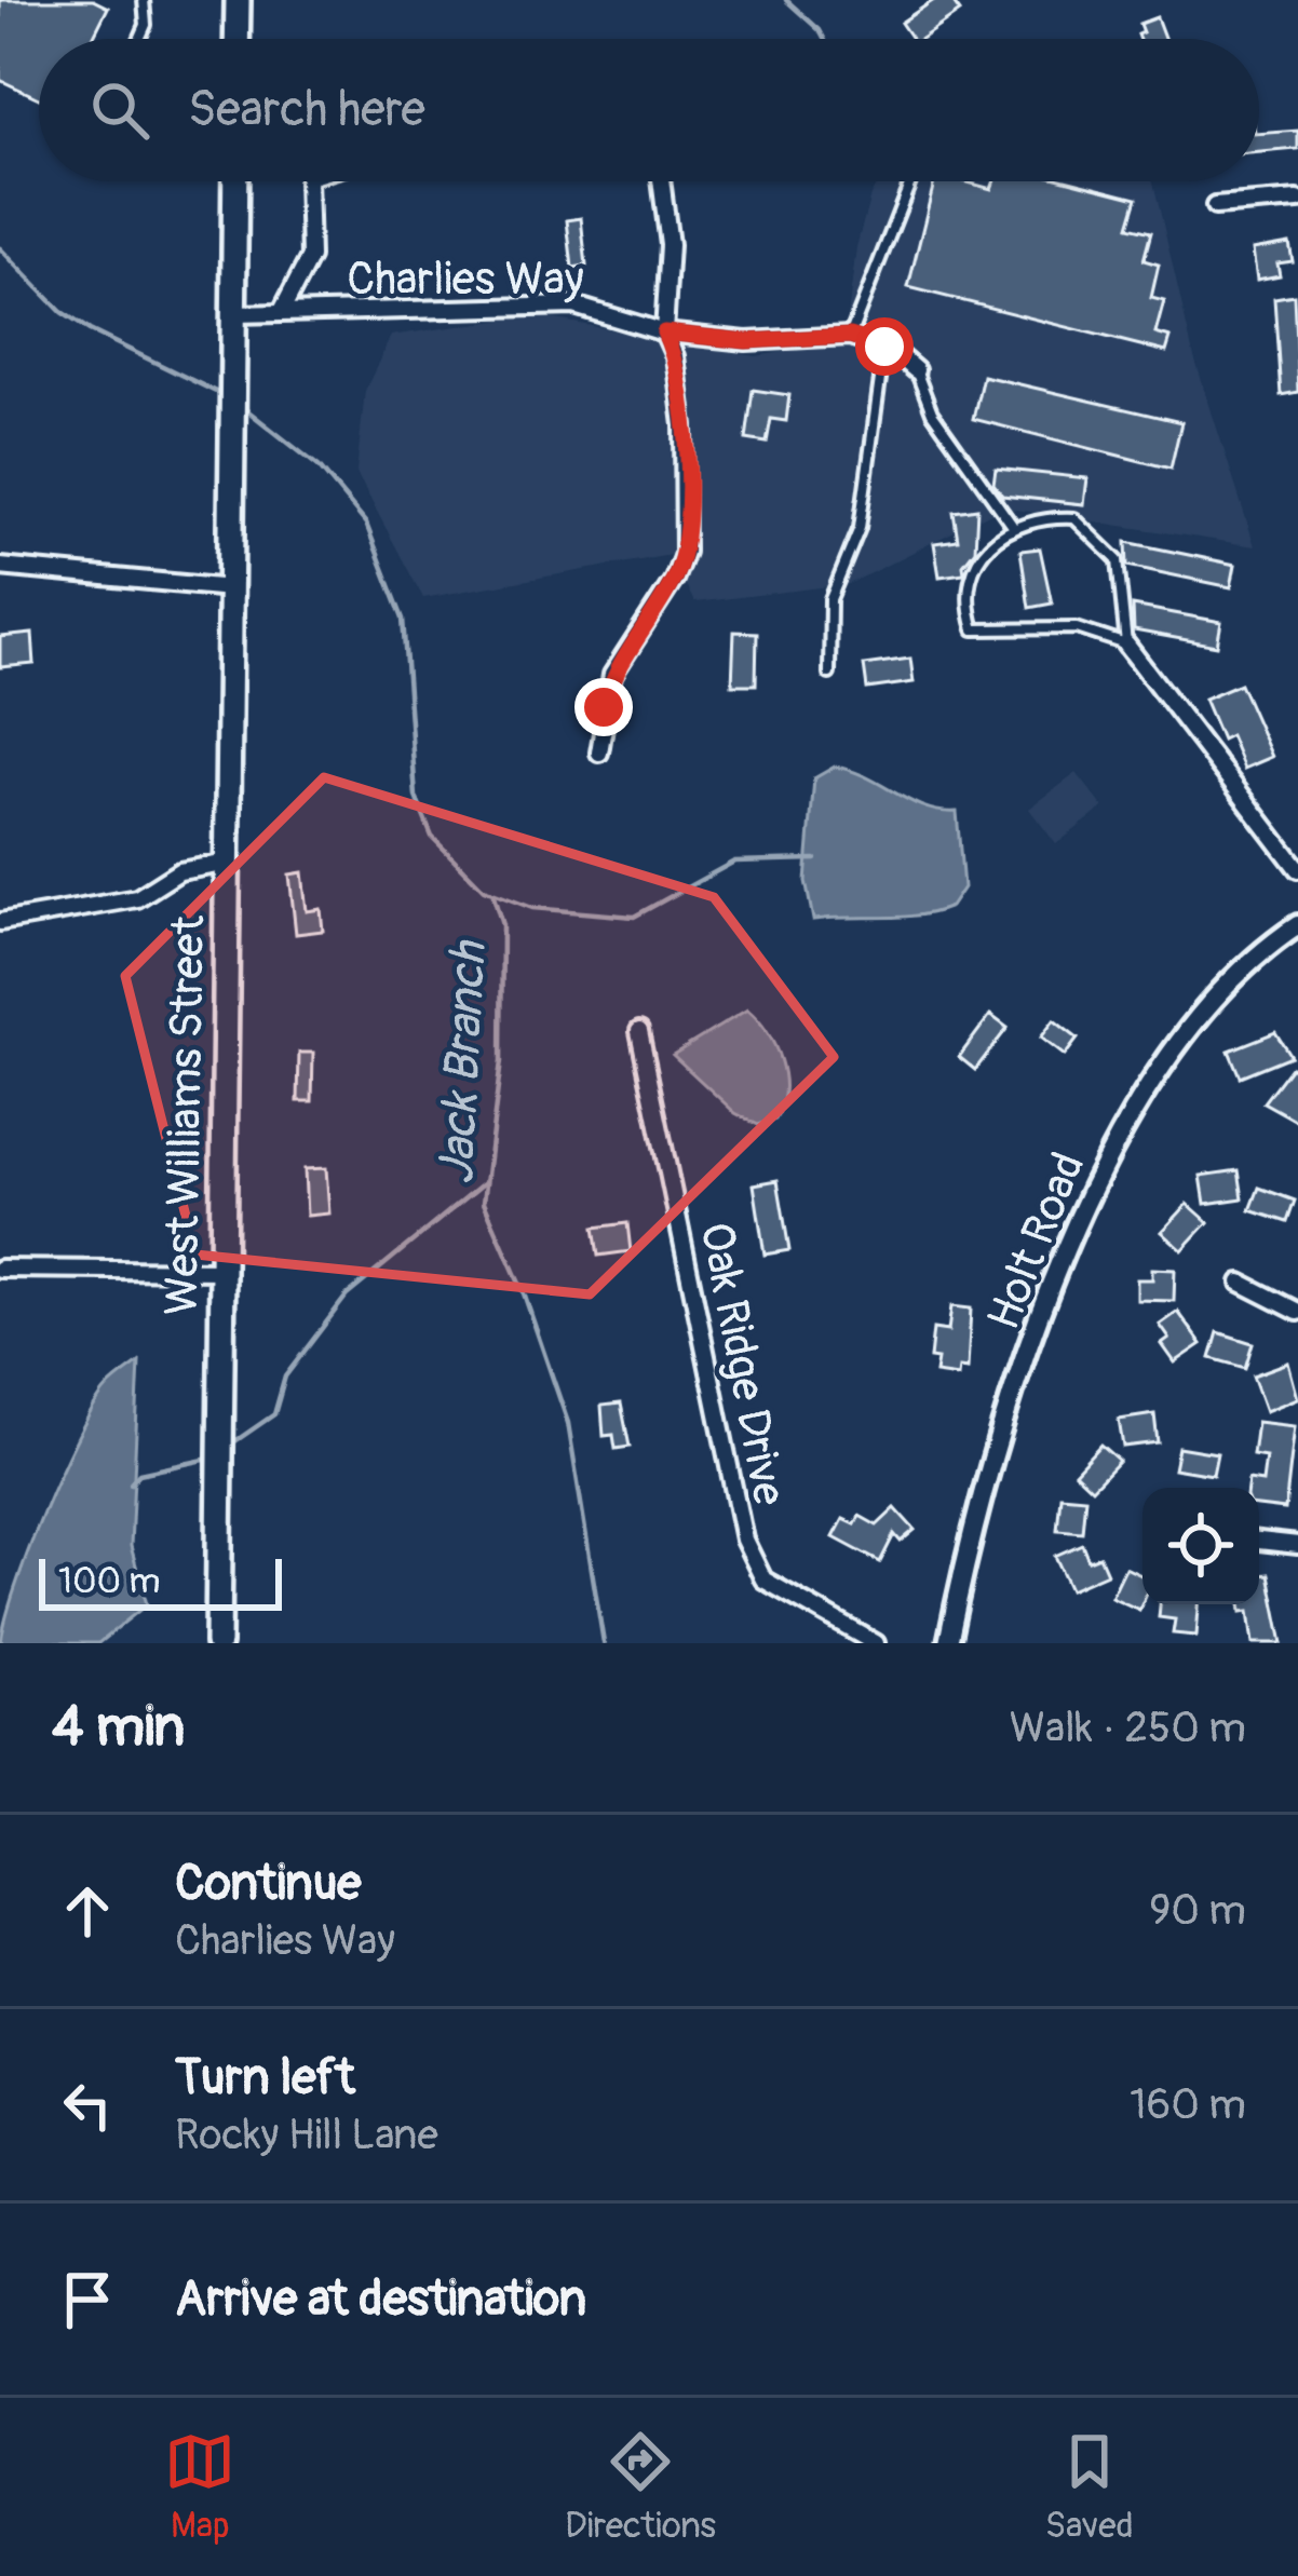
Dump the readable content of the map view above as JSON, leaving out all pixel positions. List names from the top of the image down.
{
  "streets": {
    "main road": ["West Williams Street"],
    "street": ["Charlies Way", "Holt Road", "Oak Ridge Drive"]
  },
  "crossings": [
    ["Charlies Way", "West Williams Street"]
  ],
  "water": ["Jack Branch"],
  "scale_bar": "100 m",
  "page": {
    "search": "Search here",
    "scale": "100 m",
    "heading": ["4 min", "Walk · 250 m"],
    "list": [
      ["Continue", "Charlies Way", "90 m"],
      ["Turn left", "Rocky Hill Lane", "160 m"],
      "Arrive at destination"
    ],
    "nav": ["Map", "Directions", "Saved"]
  }
}
